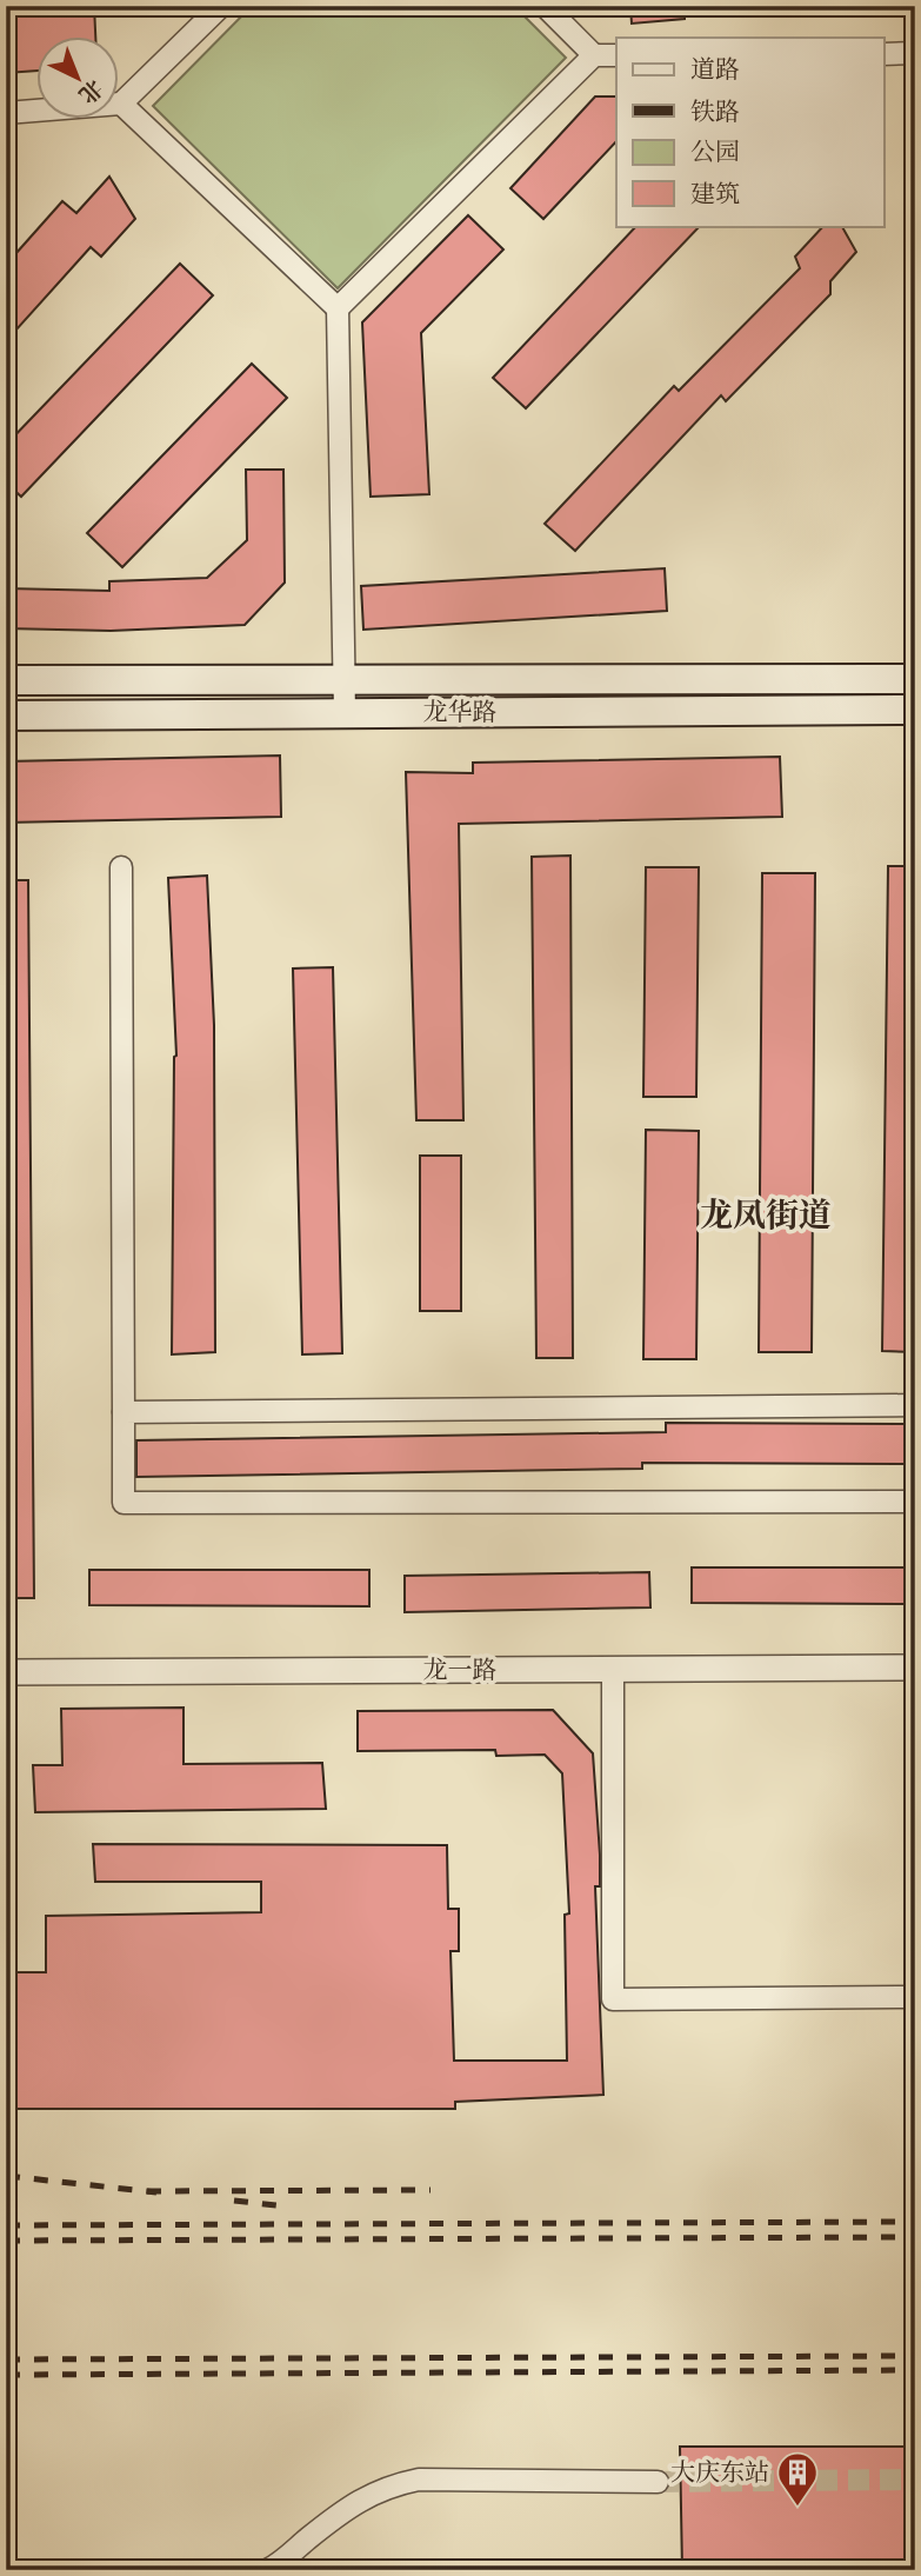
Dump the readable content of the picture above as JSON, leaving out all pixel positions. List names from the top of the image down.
{
  "streets": {
    "main road": ["龙华路"],
    "street": ["龙一路"]
  },
  "districts": ["龙凤街道"],
  "places": {
    "building": ["大庆东站"]
  },
  "legend": [
    "道路",
    "铁路",
    "公园",
    "建筑"
  ],
  "north": "bottom right"
}
